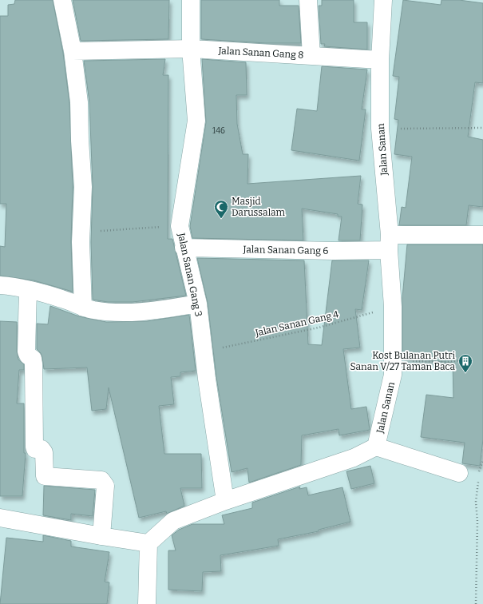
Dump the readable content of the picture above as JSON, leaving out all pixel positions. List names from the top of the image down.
{
  "streets": {
    "street": [
      "Jalan Sanan Gang 8",
      "Jalan Sanan",
      "Jalan Sanan Gang 6",
      "Jalan Sanan Gang 3"
    ],
    "path": ["Jalan Sanan Gang 4"]
  },
  "crossings": [
    ["Jalan Sanan Gang 8", "Jalan Sanan"],
    ["Jalan Sanan Gang 8", "Jalan Sanan Gang 3"],
    ["Jalan Sanan", "Jalan Sanan Gang 6"],
    ["Jalan Sanan", "Jalan Sanan Gang 3"],
    ["Jalan Sanan", "Jalan Sanan Gang 4"],
    ["Jalan Sanan Gang 6", "Jalan Sanan Gang 3"],
    ["Jalan Sanan Gang 3", "Jalan Sanan Gang 4"]
  ],
  "places": {
    "mosque": ["Masjid Darussalam"],
    "building": ["Kost Bulanan Putri Sanan V/27 Taman Baca"]
  },
  "house_numbers": ["146"]
}
